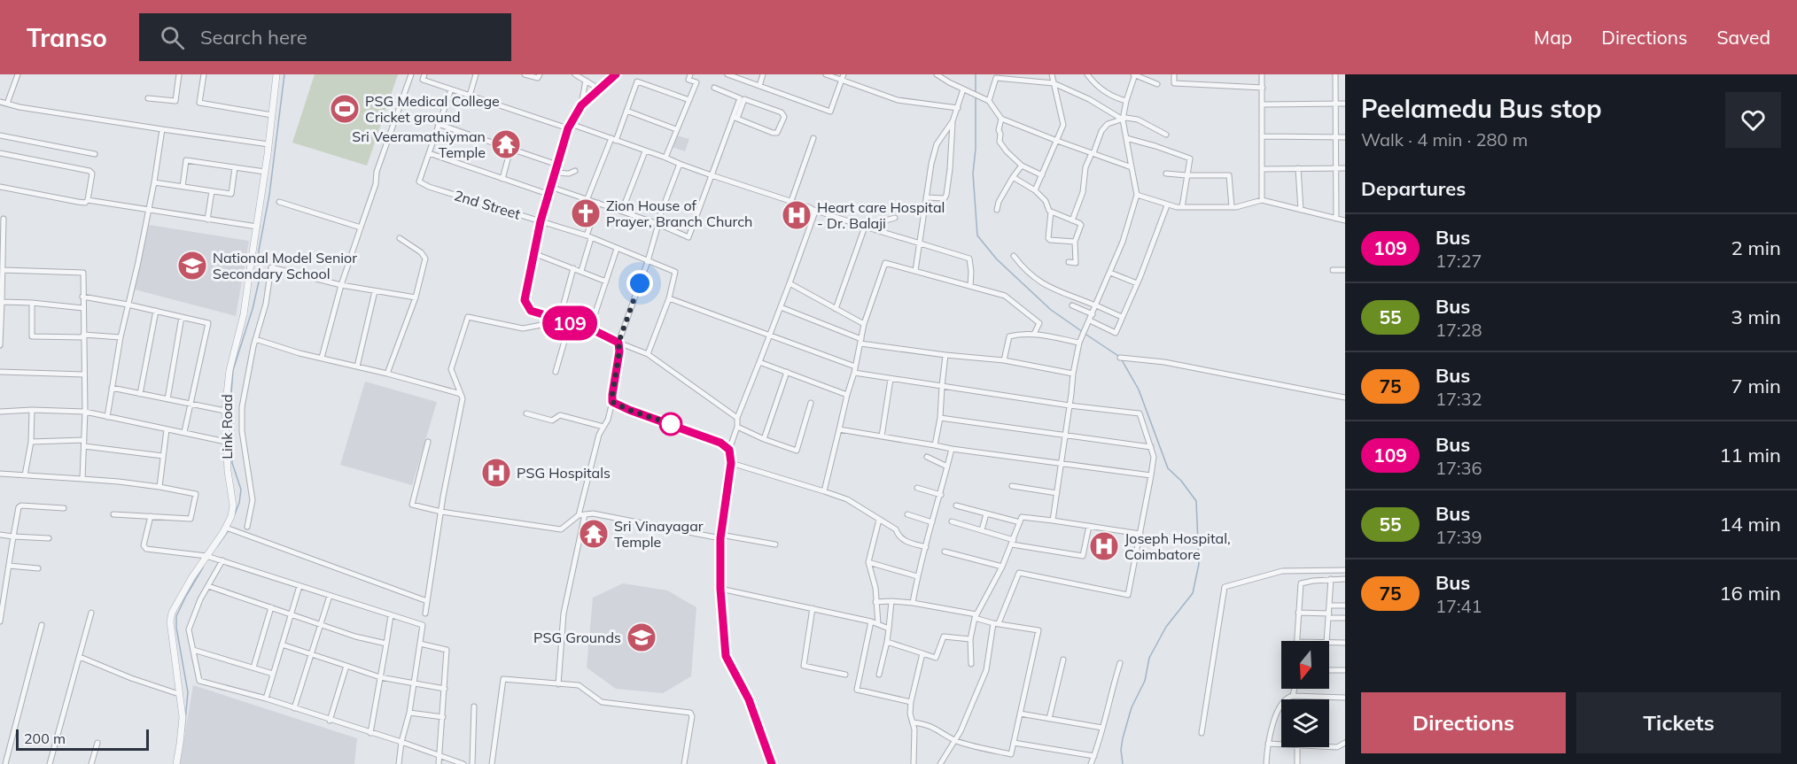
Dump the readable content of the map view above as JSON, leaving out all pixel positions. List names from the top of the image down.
{
  "streets": {
    "street": ["2nd Street", "Link Road"]
  },
  "places": {
    "sports": ["PSG Medical College Cricket ground"],
    "temple": ["Sri Veeramathiyman Temple", "Sri Vinayagar Temple"],
    "church": ["Zion House of Prayer, Branch Church"],
    "hospital": ["Heart care Hospital - Dr. Balaji", "PSG Hospitals", "Joseph Hospital, Coimbatore"],
    "school or university": ["National Model Senior Secondary School", "PSG Grounds"]
  },
  "lines": ["bus line 109"],
  "scale_bar": "200 m",
  "north": "bottom",
  "page": {
    "header": "Transo",
    "search": "Search here",
    "nav": ["Map", "Directions", "Saved"],
    "on_map": "109",
    "heading": [
      ["Peelamedu Bus stop", "Walk · 4 min · 280 m"],
      "Departures"
    ],
    "list": [
      {
        "mark": "109",
        "name": "Bus",
        "note": "17:27",
        "value": "2 min"
      },
      {
        "mark": "55",
        "name": "Bus",
        "note": "17:28",
        "value": "3 min"
      },
      {
        "mark": "75",
        "name": "Bus",
        "note": "17:32",
        "value": "7 min"
      },
      {
        "mark": "109",
        "name": "Bus",
        "note": "17:36",
        "value": "11 min"
      },
      {
        "mark": "55",
        "name": "Bus",
        "note": "17:39",
        "value": "14 min"
      },
      {
        "mark": "75",
        "name": "Bus",
        "note": "17:41",
        "value": "16 min"
      }
    ],
    "buttons": ["Directions", "Tickets"],
    "scale": "200 m"
  }
}
